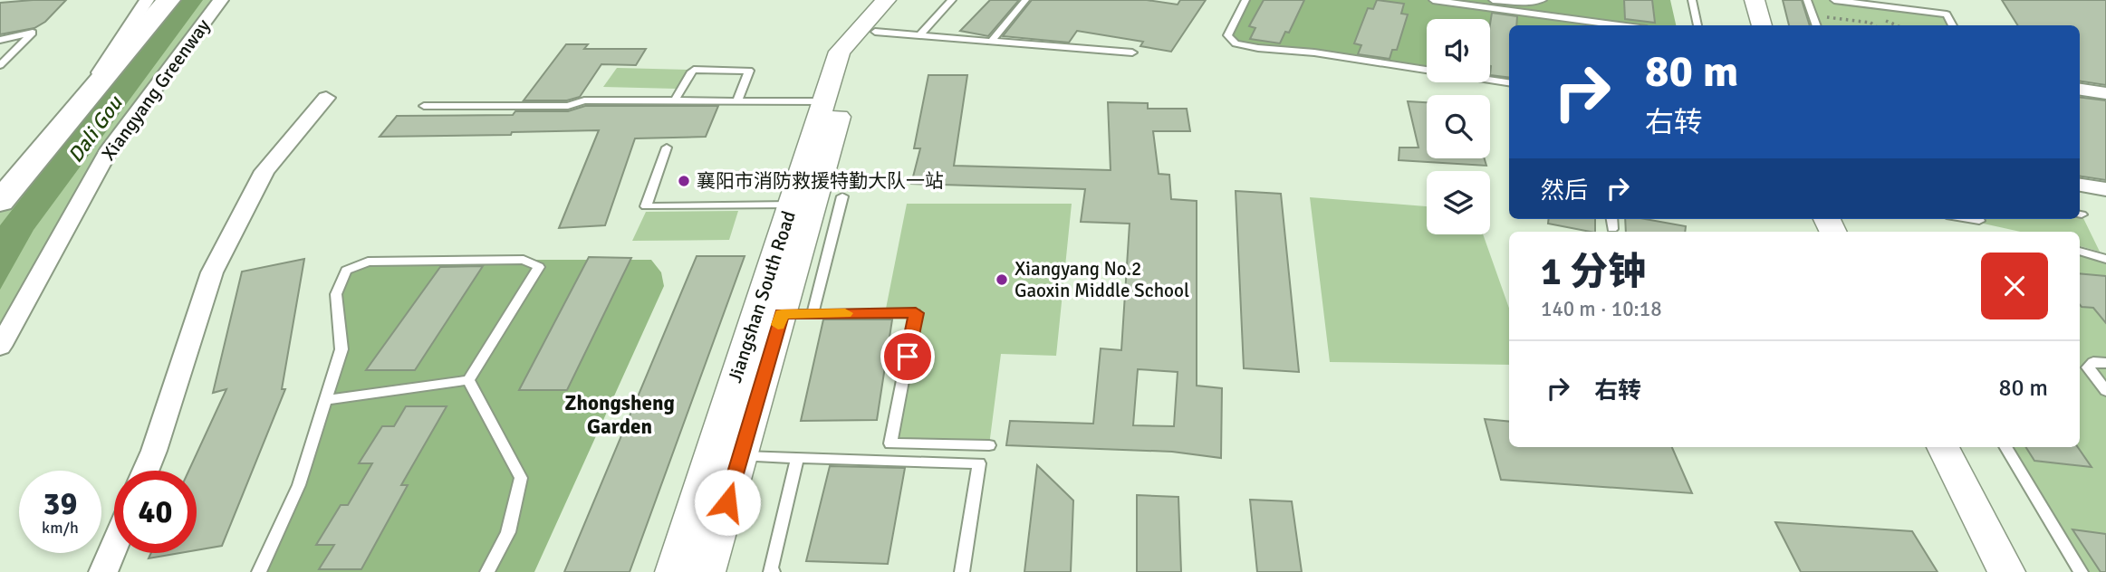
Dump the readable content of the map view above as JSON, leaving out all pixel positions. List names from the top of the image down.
{
  "streets": {
    "street": ["Xiangyang Greenway", "Jiangshan South Road"]
  },
  "districts": ["Zhongsheng Garden"],
  "water": ["Dali Gou"],
  "places": ["襄阳市消防救援特勤大队一站", "Xiangyang No.2 Gaoxin Middle School"],
  "page": {
    "turn": ["80 m", "右转"],
    "then": "然后",
    "heading": ["1 分钟", "140 m · 10:18"],
    "list": [
      {
        "name": "右转",
        "value": "80 m"
      }
    ],
    "speed": "39 km/h",
    "limit": "40"
  }
}
